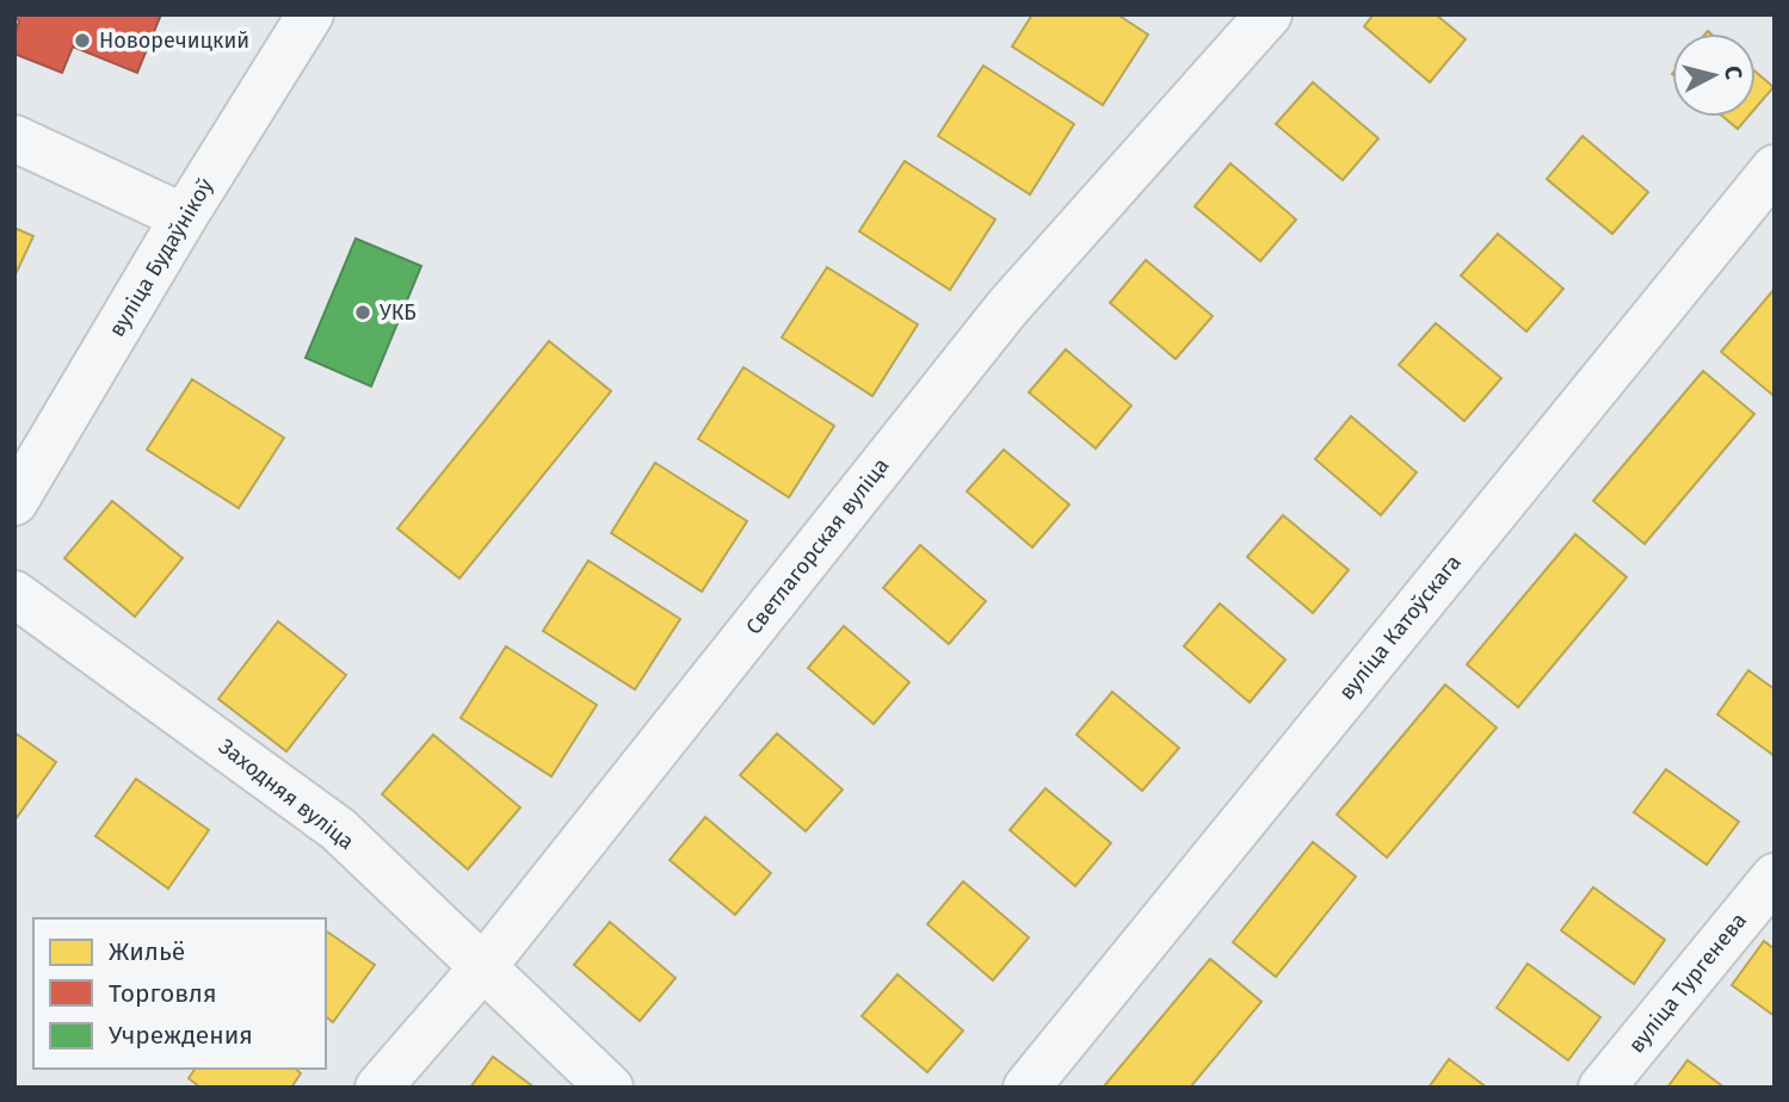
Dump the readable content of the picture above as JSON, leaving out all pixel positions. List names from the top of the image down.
{
  "streets": {
    "street": [
      "вуліца Будаўнікоў",
      "Светлагорская вуліца",
      "вуліца Катоўскага",
      "Заходняя вуліца",
      "вуліца Тургенева"
    ]
  },
  "crossings": [
    ["Светлагорская вуліца", "Заходняя вуліца"]
  ],
  "places": ["Новоречицкий", "УКБ"],
  "legend": ["Жильё", "Торговля", "Учреждения"],
  "north": "right"
}
